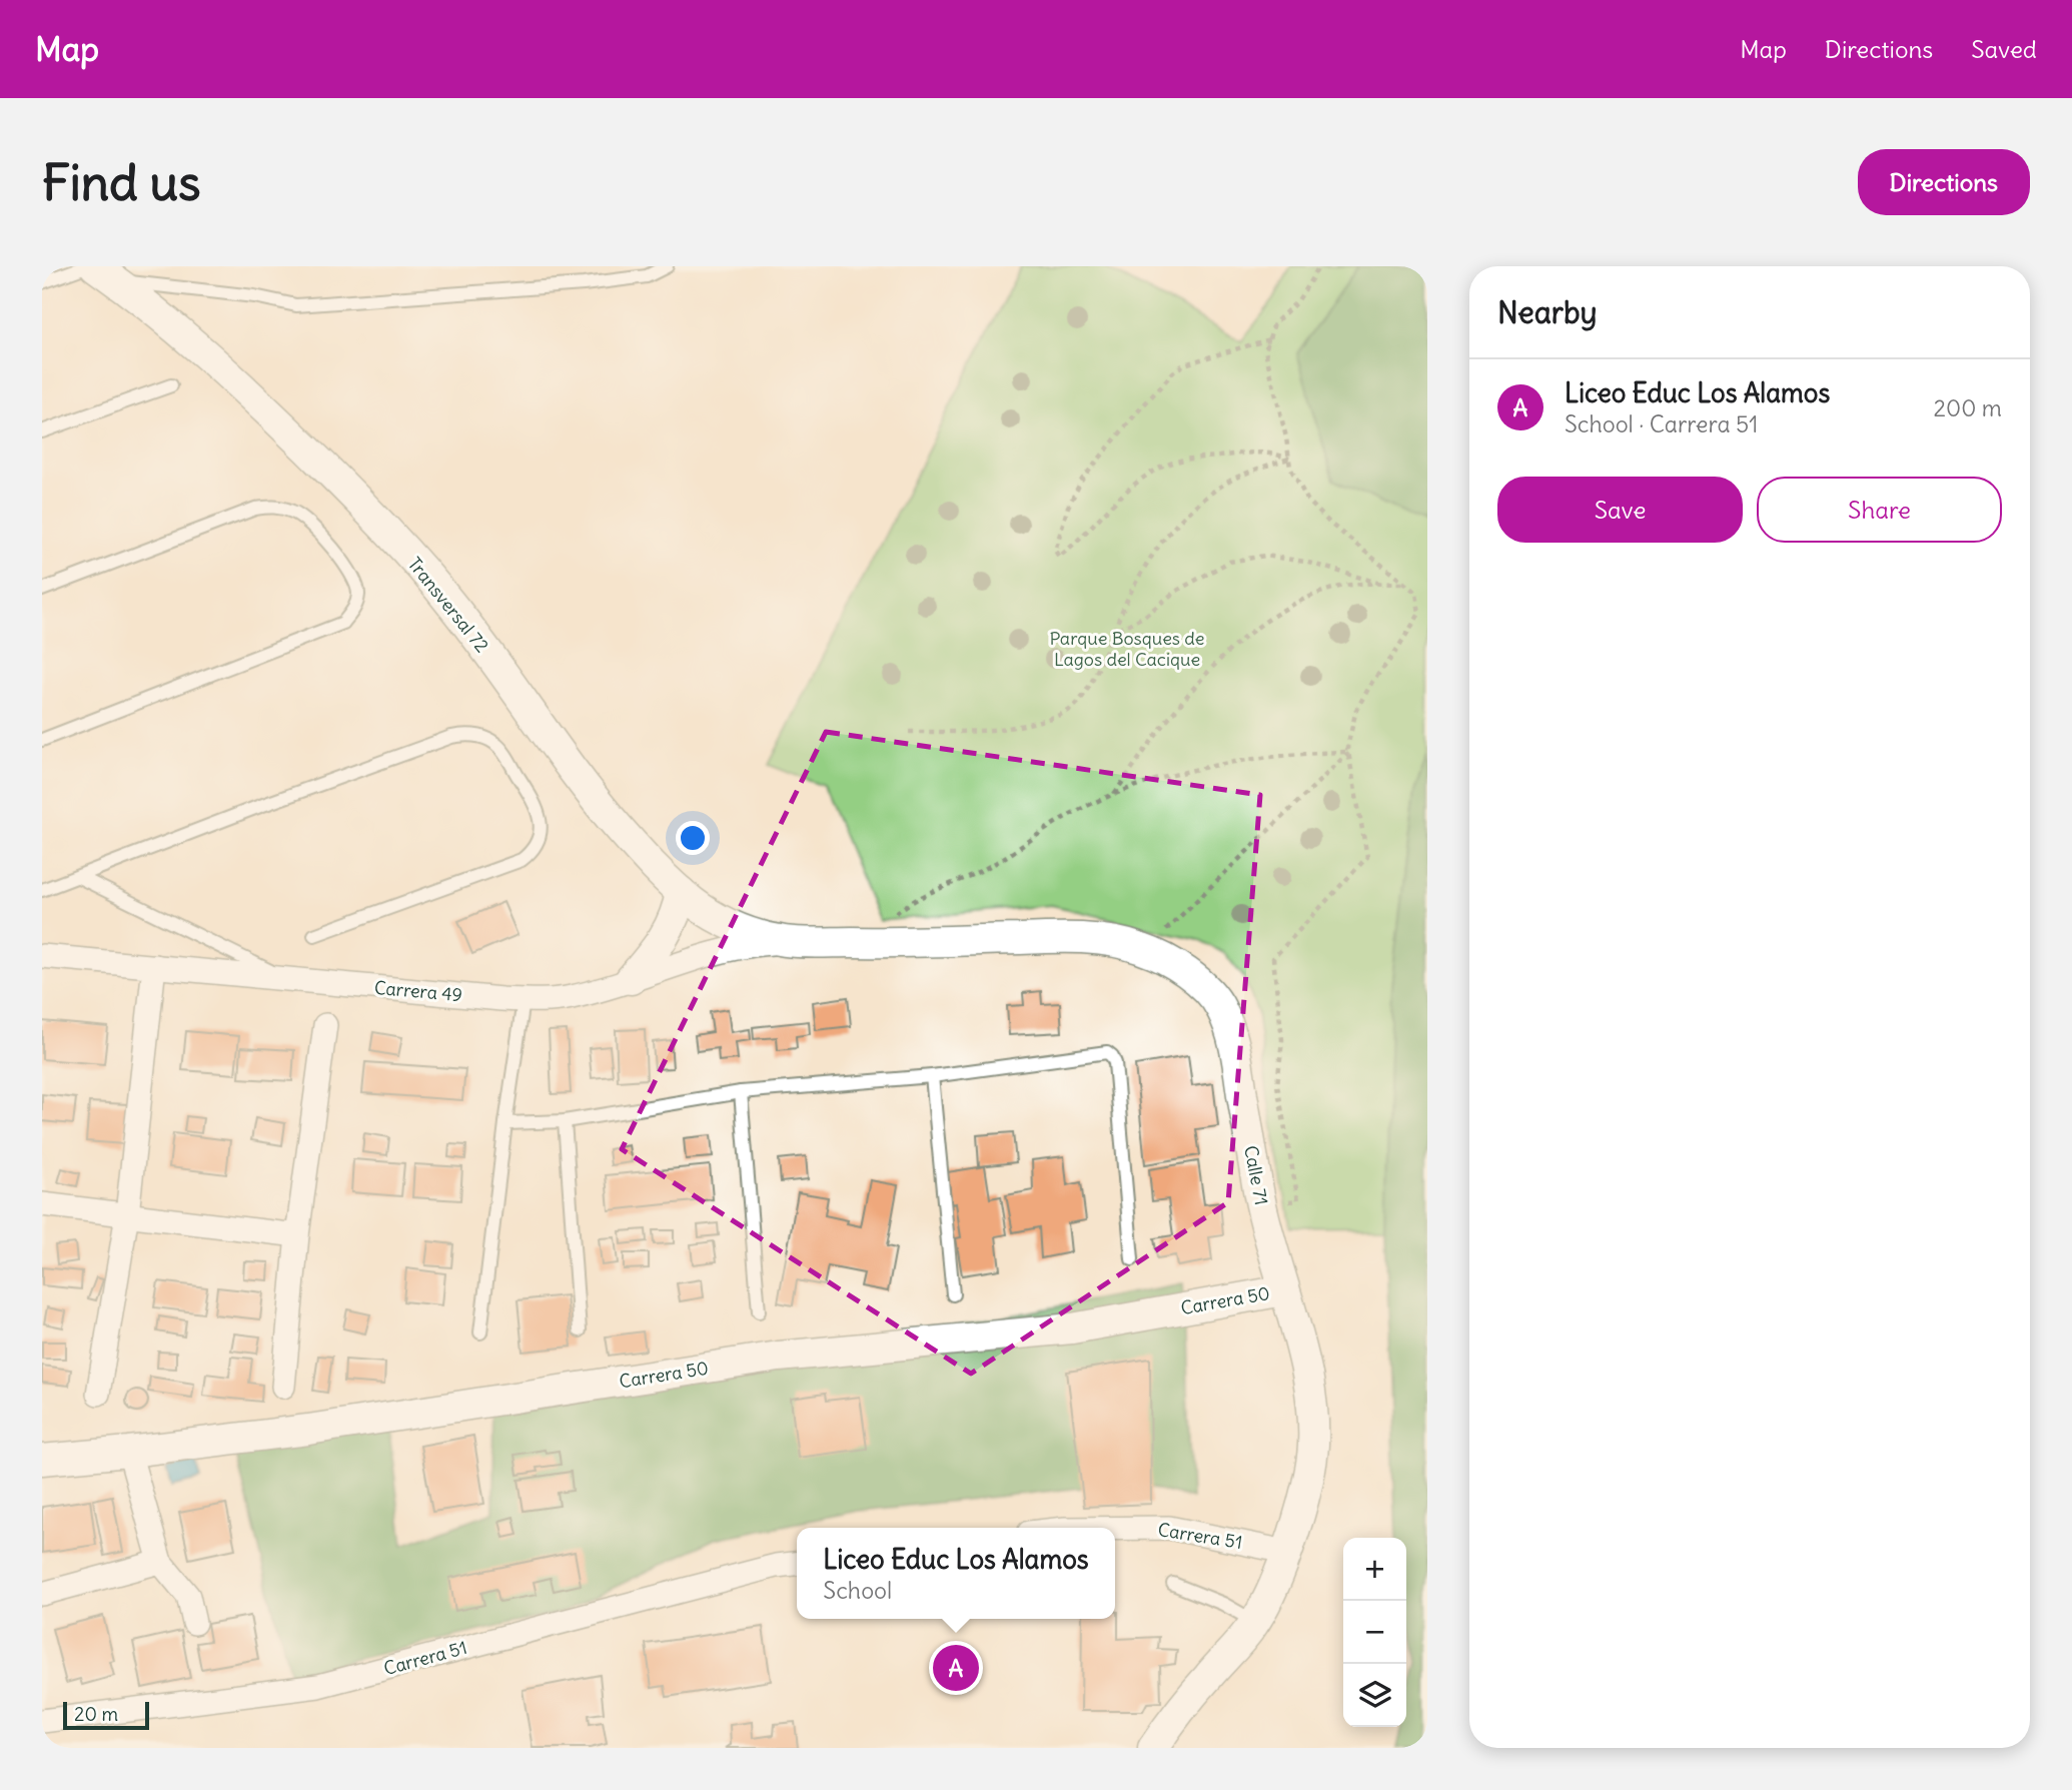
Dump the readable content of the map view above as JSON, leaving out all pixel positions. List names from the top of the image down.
{
  "streets": {
    "street": [
      "Transversal 72",
      "Carrera 49",
      "Calle 71",
      "Carrera 50",
      "Carrera 51"
    ]
  },
  "crossings": [
    ["Transversal 72", "Carrera 49"],
    ["Transversal 72", "Calle 71"],
    ["Carrera 49", "Calle 71"],
    ["Calle 71", "Carrera 50"],
    ["Calle 71", "Carrera 51"]
  ],
  "parks": ["Parque Bosques de Lagos del Cacique"],
  "scale_bar": "20 m",
  "page": {
    "header": "Map",
    "nav": ["Map", "Directions", "Saved"],
    "buttons": [
      "Directions",
      ["Save", "Share"]
    ],
    "title": "Find us",
    "heading": "Nearby",
    "list": [
      {
        "mark": "A",
        "name": "Liceo Educ Los Alamos",
        "note": "School · Carrera 51",
        "value": "200 m"
      }
    ],
    "popup": ["Liceo Educ Los Alamos", "School"],
    "map_buttons": ["+", "−"],
    "pins": "A",
    "scale": "20 m"
  }
}
